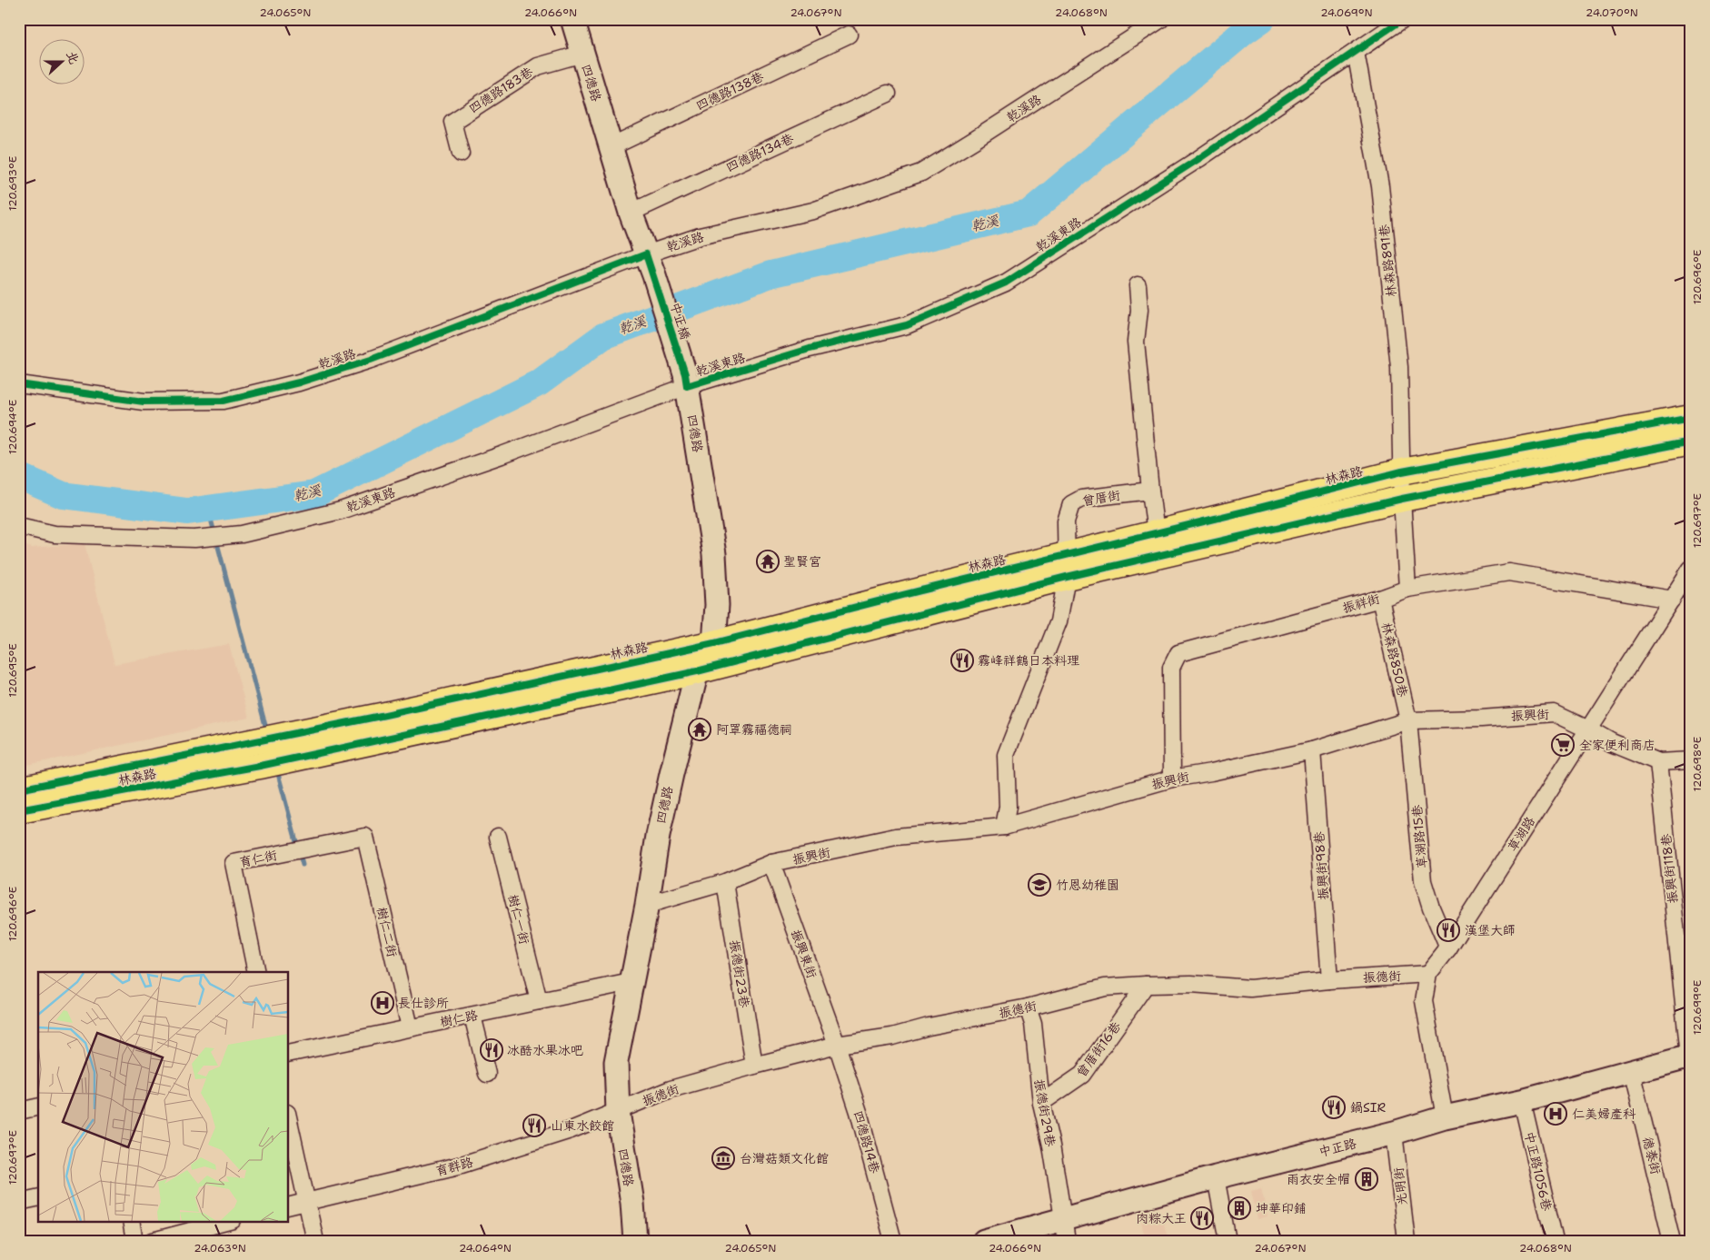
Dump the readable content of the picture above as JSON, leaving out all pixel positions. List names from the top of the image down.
{
  "streets": {
    "main road": ["林森路"],
    "street": [
      "四德路",
      "四德路183巷",
      "四德路138巷",
      "乾溪路",
      "四德路134巷",
      "乾溪東路",
      "林森路891巷",
      "中正橋",
      "曾厝街",
      "振祥街",
      "林森路850巷",
      "振興街",
      "草湖路",
      "草湖路15巷",
      "育仁街",
      "振興街98巷",
      "振興街118巷",
      "樹仁一街",
      "樹仁二街",
      "振興東街",
      "振德街23巷",
      "振德街",
      "樹仁路",
      "曾厝街16巷",
      "振德街29巷",
      "四德路14巷",
      "中正路",
      "德泰街",
      "育群路",
      "中正路1056巷",
      "光明街"
    ]
  },
  "crossings": [
    ["四德路", "四德路183巷"],
    ["四德路", "四德路138巷"],
    ["四德路", "乾溪路"],
    ["四德路", "四德路134巷"],
    ["四德路", "乾溪東路"],
    ["四德路", "中正橋"],
    ["四德路", "林森路"],
    ["四德路", "振興街"],
    ["四德路", "振德街"],
    ["四德路", "樹仁路"],
    ["四德路", "育群路"],
    ["乾溪路", "中正橋"],
    ["乾溪東路", "林森路891巷"],
    ["乾溪東路", "中正橋"],
    ["林森路891巷", "林森路"],
    ["林森路", "曾厝街"],
    ["曾厝街", "振興街"],
    ["振祥街", "林森路850巷"],
    ["振祥街", "振興街"],
    ["振祥街", "草湖路"],
    ["林森路850巷", "振興街"],
    ["林森路850巷", "草湖路15巷"],
    ["振興街", "草湖路"],
    ["振興街", "草湖路15巷"],
    ["振興街", "振興街98巷"],
    ["振興街", "振興街118巷"],
    ["振興街", "振興東街"],
    ["振興街", "振德街23巷"],
    ["草湖路", "草湖路15巷"],
    ["草湖路", "振德街"],
    ["草湖路", "中正路"],
    ["育仁街", "樹仁二街"],
    ["振興街98巷", "振德街"],
    ["振興街118巷", "中正路"],
    ["樹仁一街", "樹仁路"],
    ["樹仁二街", "樹仁路"],
    ["振興東街", "振德街"],
    ["振興東街", "四德路14巷"],
    ["振德街23巷", "振德街"],
    ["振德街", "曾厝街16巷"],
    ["振德街", "振德街29巷"],
    ["振德街", "四德路14巷"],
    ["振德街", "育群路"],
    ["曾厝街16巷", "振德街29巷"],
    ["振德街29巷", "中正路"],
    ["中正路", "德泰街"],
    ["中正路", "中正路1056巷"],
    ["中正路", "光明街"]
  ],
  "water": ["乾溪"],
  "places": {
    "temple": ["聖賢宮", "阿罩霧福德祠"],
    "restaurant": [
      "霧峰祥鶴日本料理",
      "漢堡大師",
      "冰酷水果冰吧",
      "鍋SIR",
      "山東水餃館",
      "肉粽大王"
    ],
    "supermarket": ["全家便利商店"],
    "school or university": ["竹恩幼稚園"],
    "hospital": ["長仕診所", "仁美婦產科"],
    "museum": ["台灣菇類文化館"],
    "building": ["雨衣安全帽", "坤華印鋪"]
  },
  "north": "right",
  "coordinates": [
    "24.065°N",
    "24.066°N",
    "24.067°N",
    "24.068°N",
    "24.069°N",
    "24.070°N",
    "120.693°E",
    "120.696°E",
    "120.694°E",
    "120.697°E",
    "120.695°E",
    "120.698°E",
    "120.699°E",
    "24.063°N",
    "24.064°N"
  ]
}
